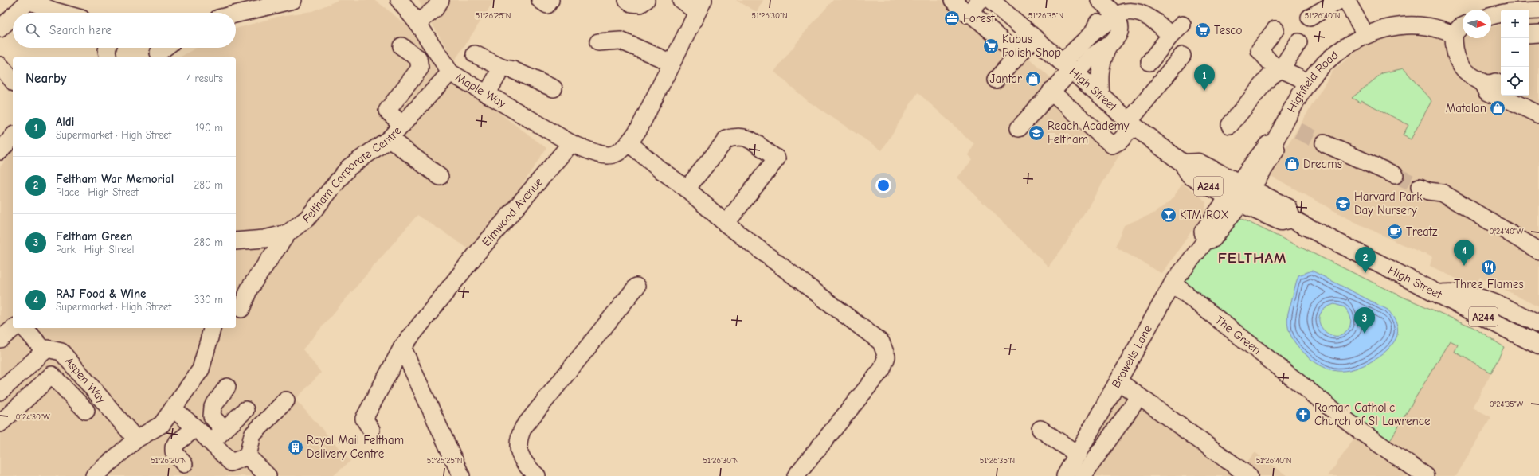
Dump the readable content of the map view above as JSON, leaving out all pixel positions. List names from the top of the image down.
{
  "streets": {
    "main road": ["High Street", "A244"],
    "street": [
      "Highfield Road",
      "Maple Way",
      "Feltham Corporate Centre",
      "Elmwood Avenue",
      "The Green",
      "Browells Lane",
      "Aspen Way"
    ]
  },
  "crossings": [
    ["Highfield Road", "High Street"],
    ["Highfield Road", "Browells Lane"],
    ["High Street", "Browells Lane"],
    ["Maple Way", "Feltham Corporate Centre"],
    ["Maple Way", "Elmwood Avenue"],
    ["The Green", "Browells Lane"]
  ],
  "districts": ["FELTHAM"],
  "places": {
    "office": ["Forest"],
    "supermarket": ["Tesco", "Kubus Polish Shop"],
    "shop": ["Jantar", "Matalan", "Dreams"],
    "school or university": ["Reach Academy Feltham", "Harvard Park Day Nursery"],
    "bar": ["KTM ROX"],
    "cafe": ["Treatz"],
    "restaurant": ["Three Flames"],
    "church": ["Roman Catholic Church of St Lawrence"],
    "building": ["Royal Mail Feltham Delivery Centre"]
  },
  "north": "right",
  "page": {
    "map_buttons": ["+", "−"],
    "search": "Search here",
    "heading": ["Nearby", "4 results"],
    "pins": [
      "1",
      "4",
      "2",
      "3"
    ],
    "list": [
      {
        "mark": "1",
        "name": "Aldi",
        "note": "Supermarket · High Street",
        "value": "190 m"
      },
      {
        "mark": "2",
        "name": "Feltham War Memorial",
        "note": "Place · High Street",
        "value": "280 m"
      },
      {
        "mark": "3",
        "name": "Feltham Green",
        "note": "Park · High Street",
        "value": "280 m"
      },
      {
        "mark": "4",
        "name": "RAJ Food & Wine",
        "note": "Supermarket · High Street",
        "value": "330 m"
      }
    ]
  },
  "coordinates": [
    "51°26'25\"N",
    "51°26'30\"N",
    "51°26'35\"N",
    "51°26'40\"N",
    "0°24'40\"W",
    "0°24'35\"W",
    "0°24'30\"W",
    "51°26'20\"N"
  ]
}
